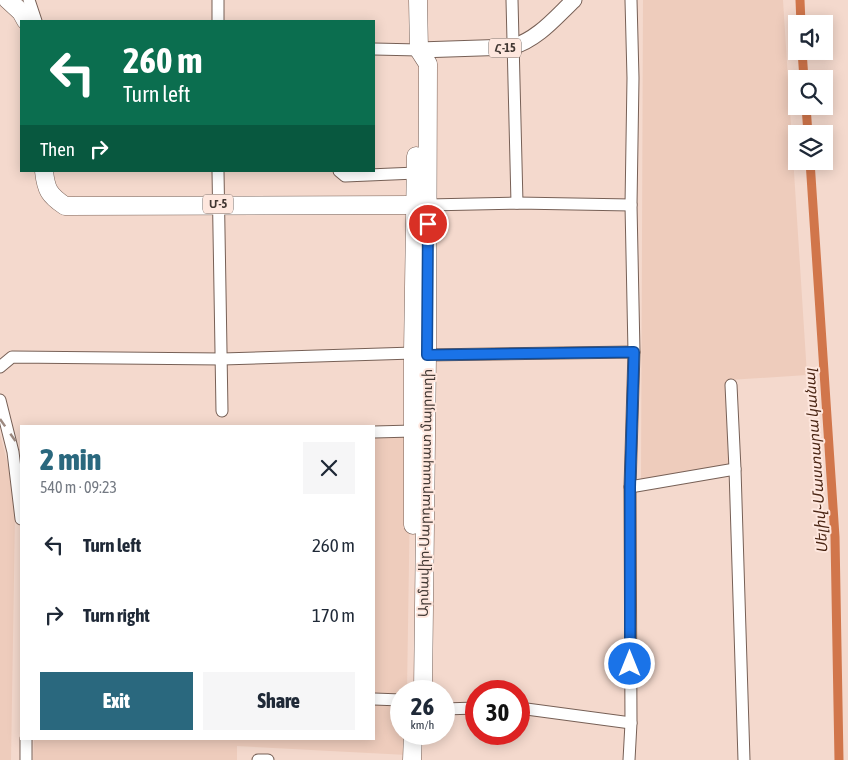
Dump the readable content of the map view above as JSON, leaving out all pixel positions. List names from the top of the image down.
{
  "streets": {
    "highway": ["Մ-5", "Արմավիր-Սարդարապատ մայրուղի"],
    "main road": ["Հ-15"]
  },
  "crossings": [
    ["Հ-15", "Արմավիր-Սարդարապատ մայրուղի"],
    ["Մ-5", "Արմավիր-Սարդարապատ մայրուղի"]
  ],
  "water": ["Սելիվ֊Մաստարա կանալ"],
  "page": {
    "turn": ["260 m", "Turn left"],
    "then": "Then",
    "heading": ["2 min", "540 m · 09:23"],
    "list": [
      {
        "name": "Turn left",
        "value": "260 m"
      },
      {
        "name": "Turn right",
        "value": "170 m"
      }
    ],
    "buttons": ["Exit", "Share"],
    "speed": "26 km/h",
    "limit": "30"
  }
}
